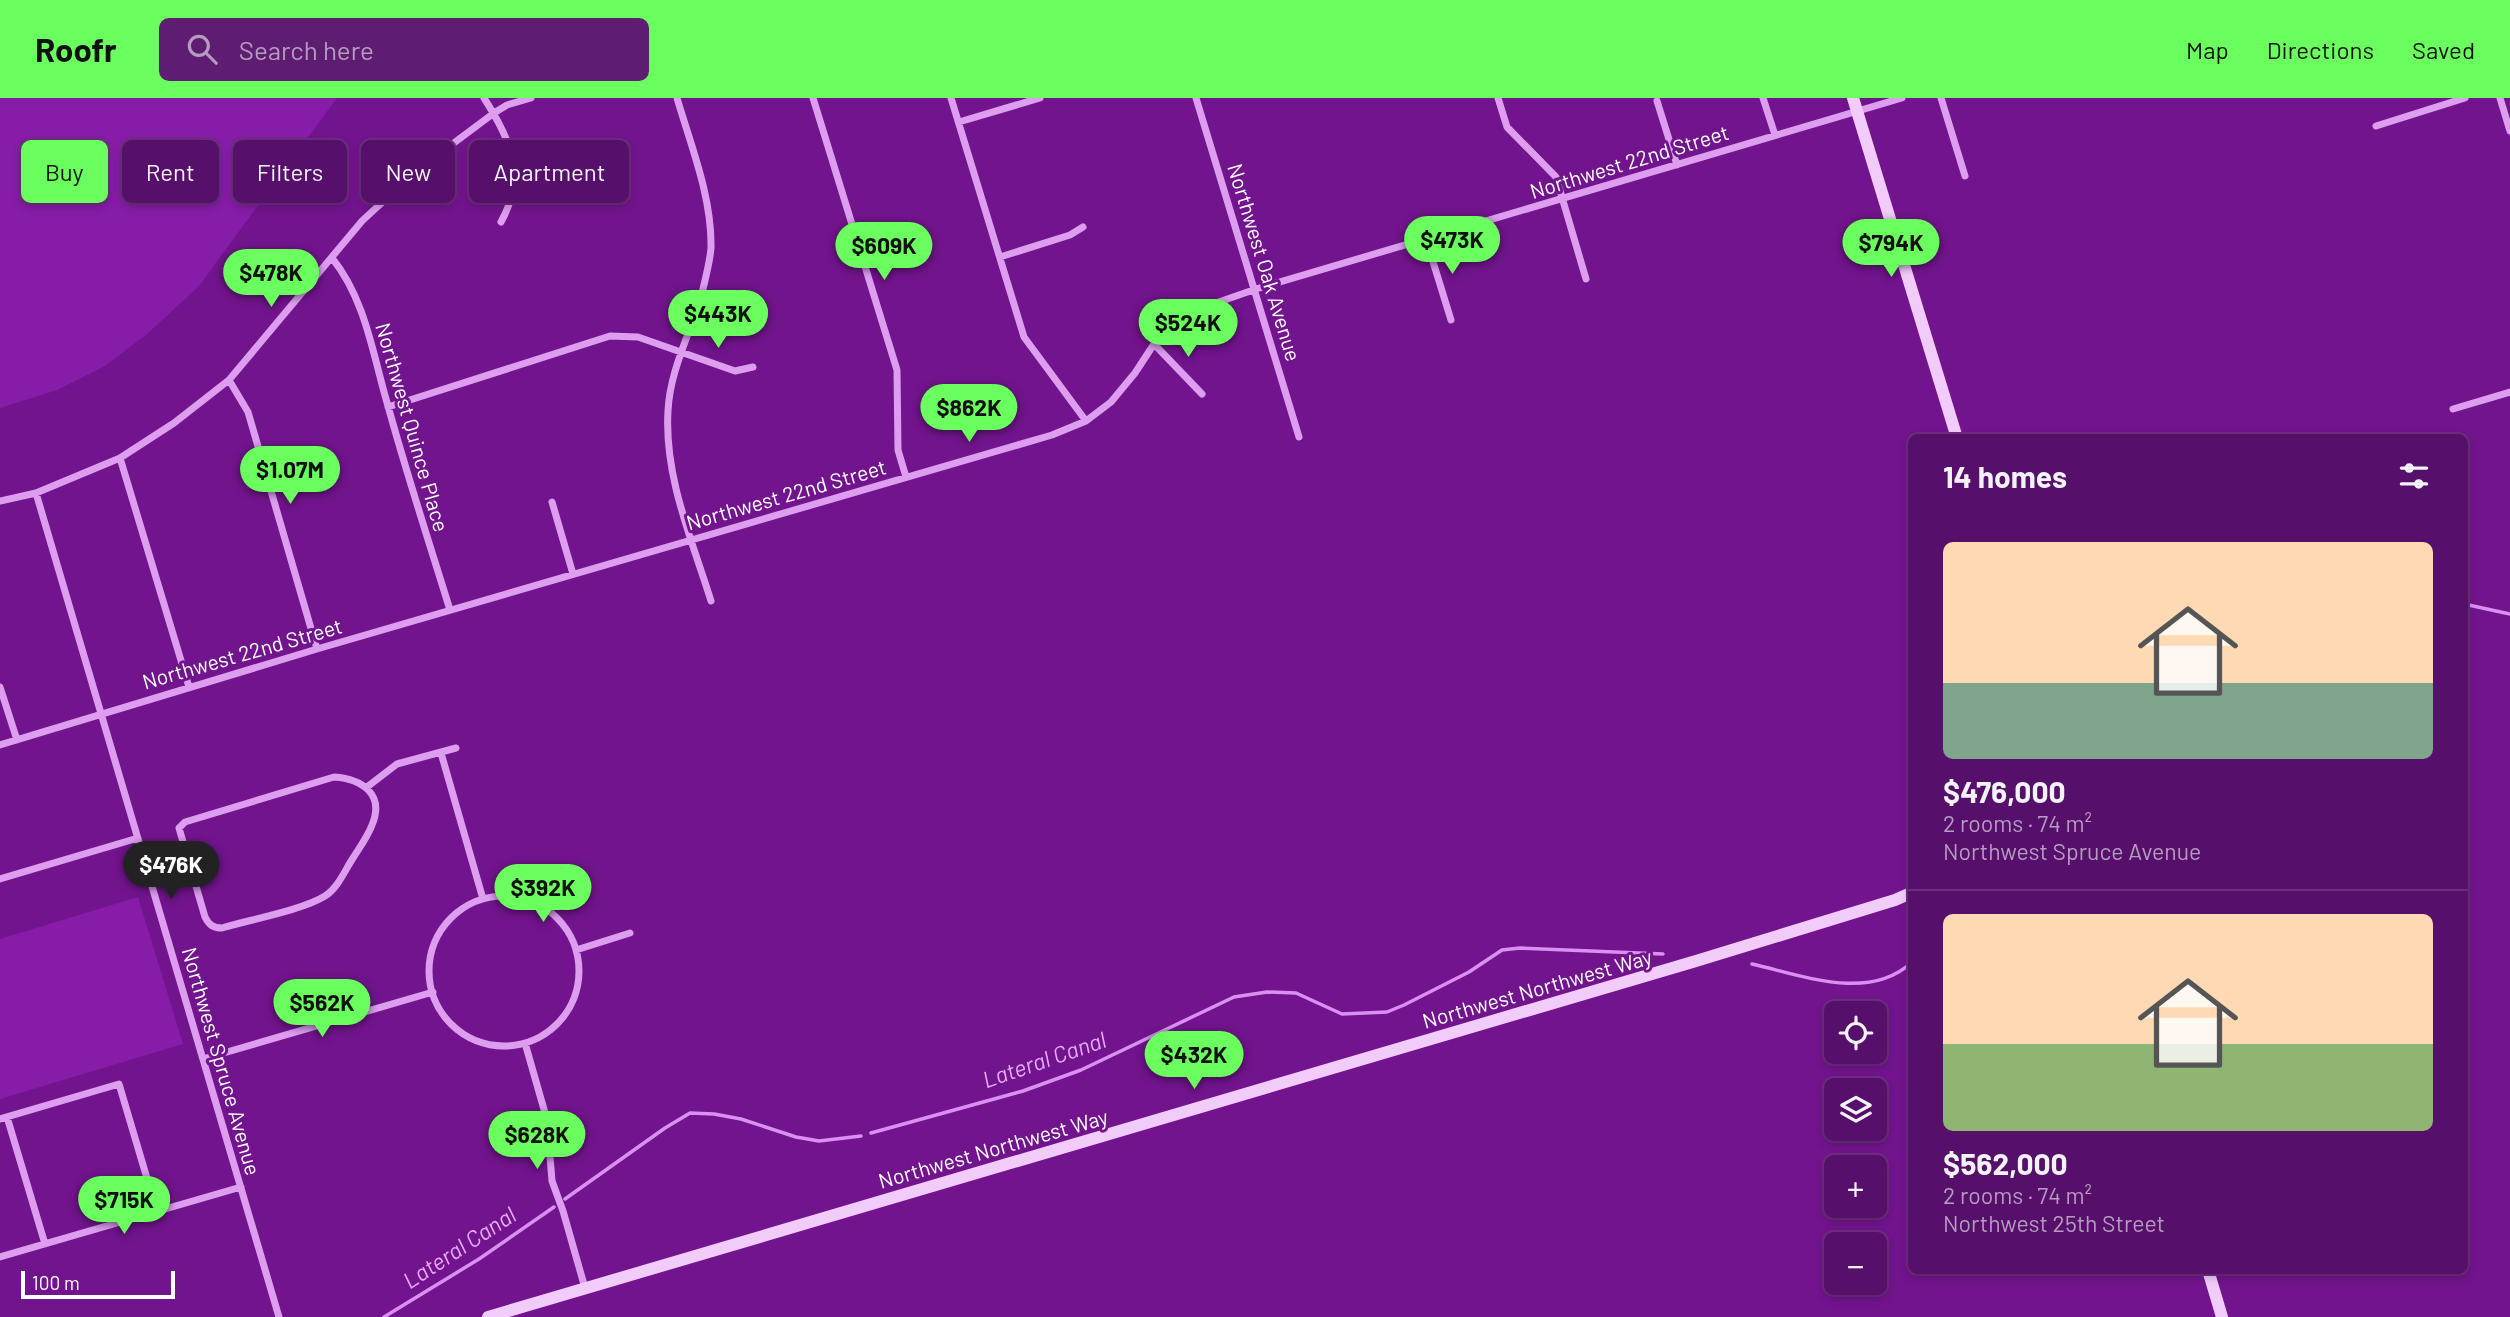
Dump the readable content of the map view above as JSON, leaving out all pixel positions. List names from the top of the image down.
{
  "streets": {
    "street": [
      "Northwest 22nd Street",
      "Northwest Oak Avenue",
      "Northwest Quince Place",
      "Northwest Northwest Way",
      "Northwest Spruce Avenue"
    ]
  },
  "crossings": [
    ["Northwest 22nd Street", "Northwest Oak Avenue"],
    ["Northwest 22nd Street", "Northwest Quince Place"],
    ["Northwest 22nd Street", "Northwest Spruce Avenue"]
  ],
  "water": ["Lateral Canal"],
  "scale_bar": "100 m",
  "page": {
    "header": "Roofr",
    "search": "Search here",
    "nav": ["Map", "Directions", "Saved"],
    "chip": [
      "Buy",
      "Rent",
      "Filters",
      "New",
      "Apartment"
    ],
    "price": [
      "$473K",
      "$794K",
      "$609K",
      "$478K",
      "$443K",
      "$524K",
      "$862K",
      "$1.07M",
      "$476K",
      "$392K",
      "$562K",
      "$432K",
      "$628K",
      "$715K"
    ],
    "heading": "14 homes",
    "list": [
      {
        "name": "$476,000",
        "note": "2 rooms · 74 m² · Northwest Spruce Avenue"
      },
      {
        "name": "$562,000",
        "note": "2 rooms · 74 m² · Northwest 25th Street"
      }
    ],
    "map_buttons": ["+", "−"],
    "scale": "100 m"
  }
}
